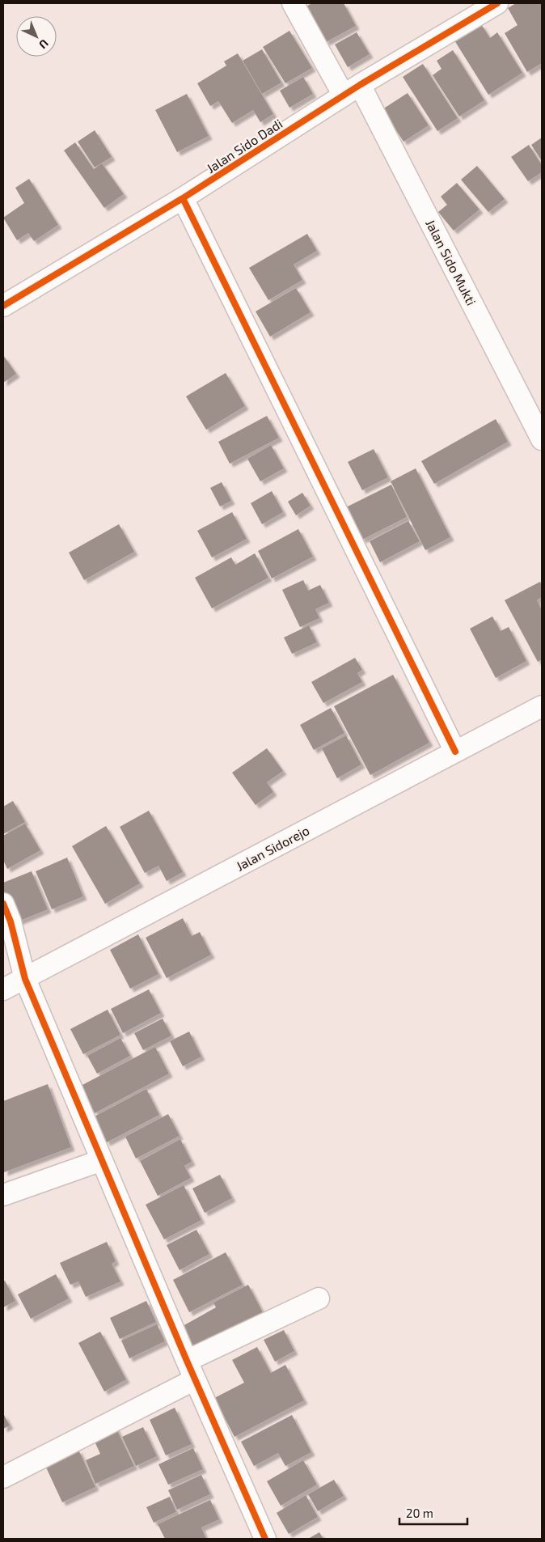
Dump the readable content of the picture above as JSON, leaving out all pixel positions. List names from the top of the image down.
{
  "streets": {
    "street": ["Jalan Sido Dadi", "Jalan Sido Mukti", "Jalan Sidorejo"]
  },
  "crossings": [
    ["Jalan Sido Dadi", "Jalan Sido Mukti"]
  ],
  "scale_bar": "20 m",
  "north": "bottom right"
}
